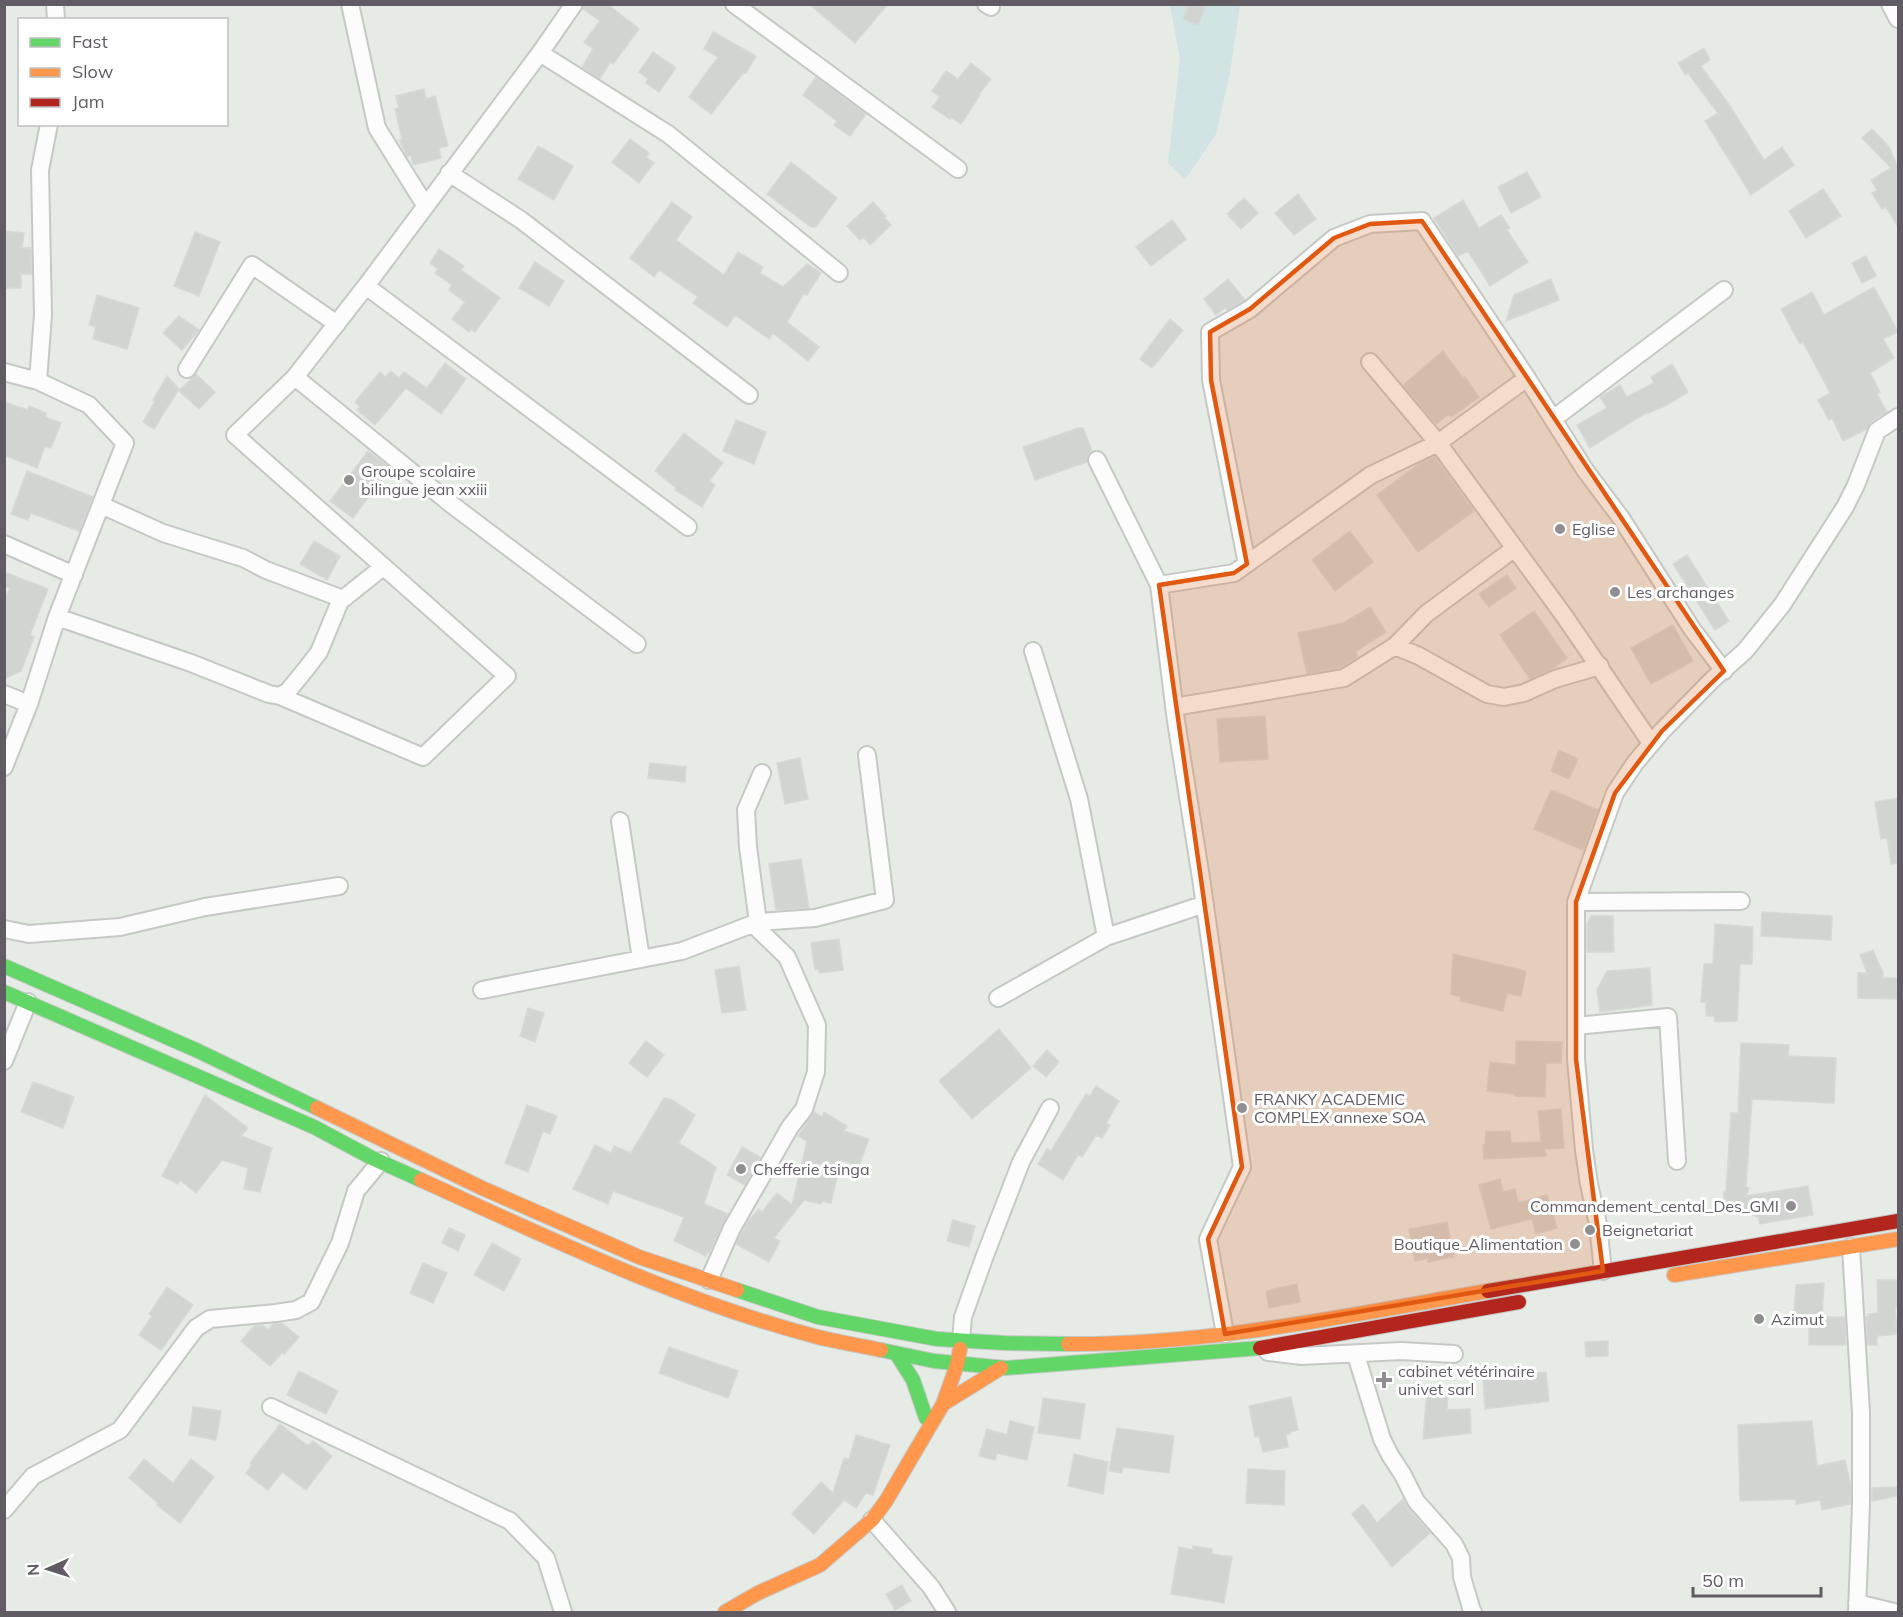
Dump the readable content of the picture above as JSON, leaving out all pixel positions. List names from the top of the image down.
{
  "places": {
    "other": [
      "Groupe scolaire bilingue jean xxiii",
      "Eglise",
      "Les archanges",
      "FRANKY ACADEMIC COMPLEX annexe SOA",
      "Chefferie tsinga",
      "Commandement_cental_Des_GMI",
      "Beignetariat",
      "Boutique_Alimentation",
      "Azimut"
    ],
    "health": ["cabinet vétérinaire univet sarl"]
  },
  "legend": ["Fast", "Slow", "Jam"],
  "scale_bar": "50 m",
  "north": "left"
}
